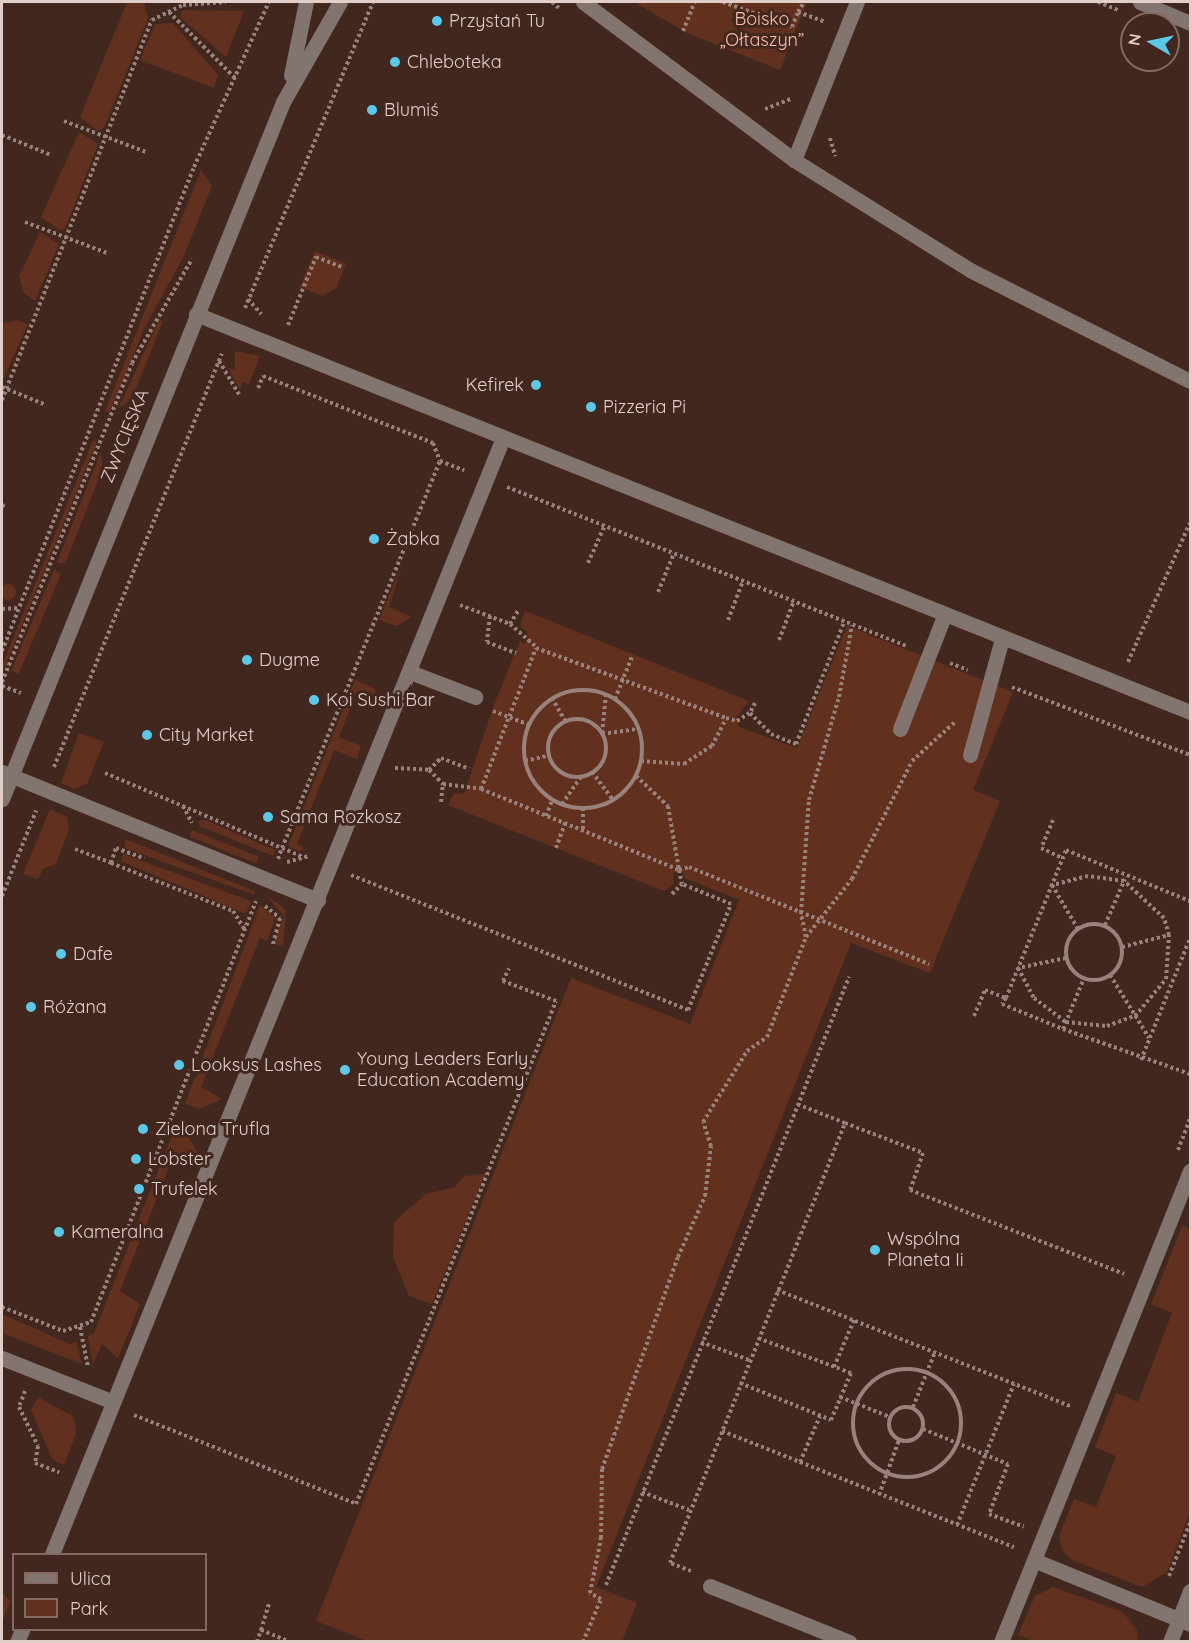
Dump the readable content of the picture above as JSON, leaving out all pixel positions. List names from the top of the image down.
{
  "streets": {
    "street": ["ZWYCIĘSKA"]
  },
  "parks": ["Boisko „Ołtaszyn”"],
  "places": [
    "Przystań Tu",
    "Chleboteka",
    "Blumiś",
    "Kefirek",
    "Pizzeria Pi",
    "Żabka",
    "Dugme",
    "Koi Sushi Bar",
    "City Market",
    "Sama Rozkosz",
    "Dafe",
    "Różana",
    "Looksus Lashes",
    "Young Leaders Early Education Academy",
    "Zielona Trufla",
    "Lobster",
    "Trufelek",
    "Kameralna",
    "Wspólna Planeta Ii"
  ],
  "legend": ["Ulica", "Park"],
  "north": "left"
}
